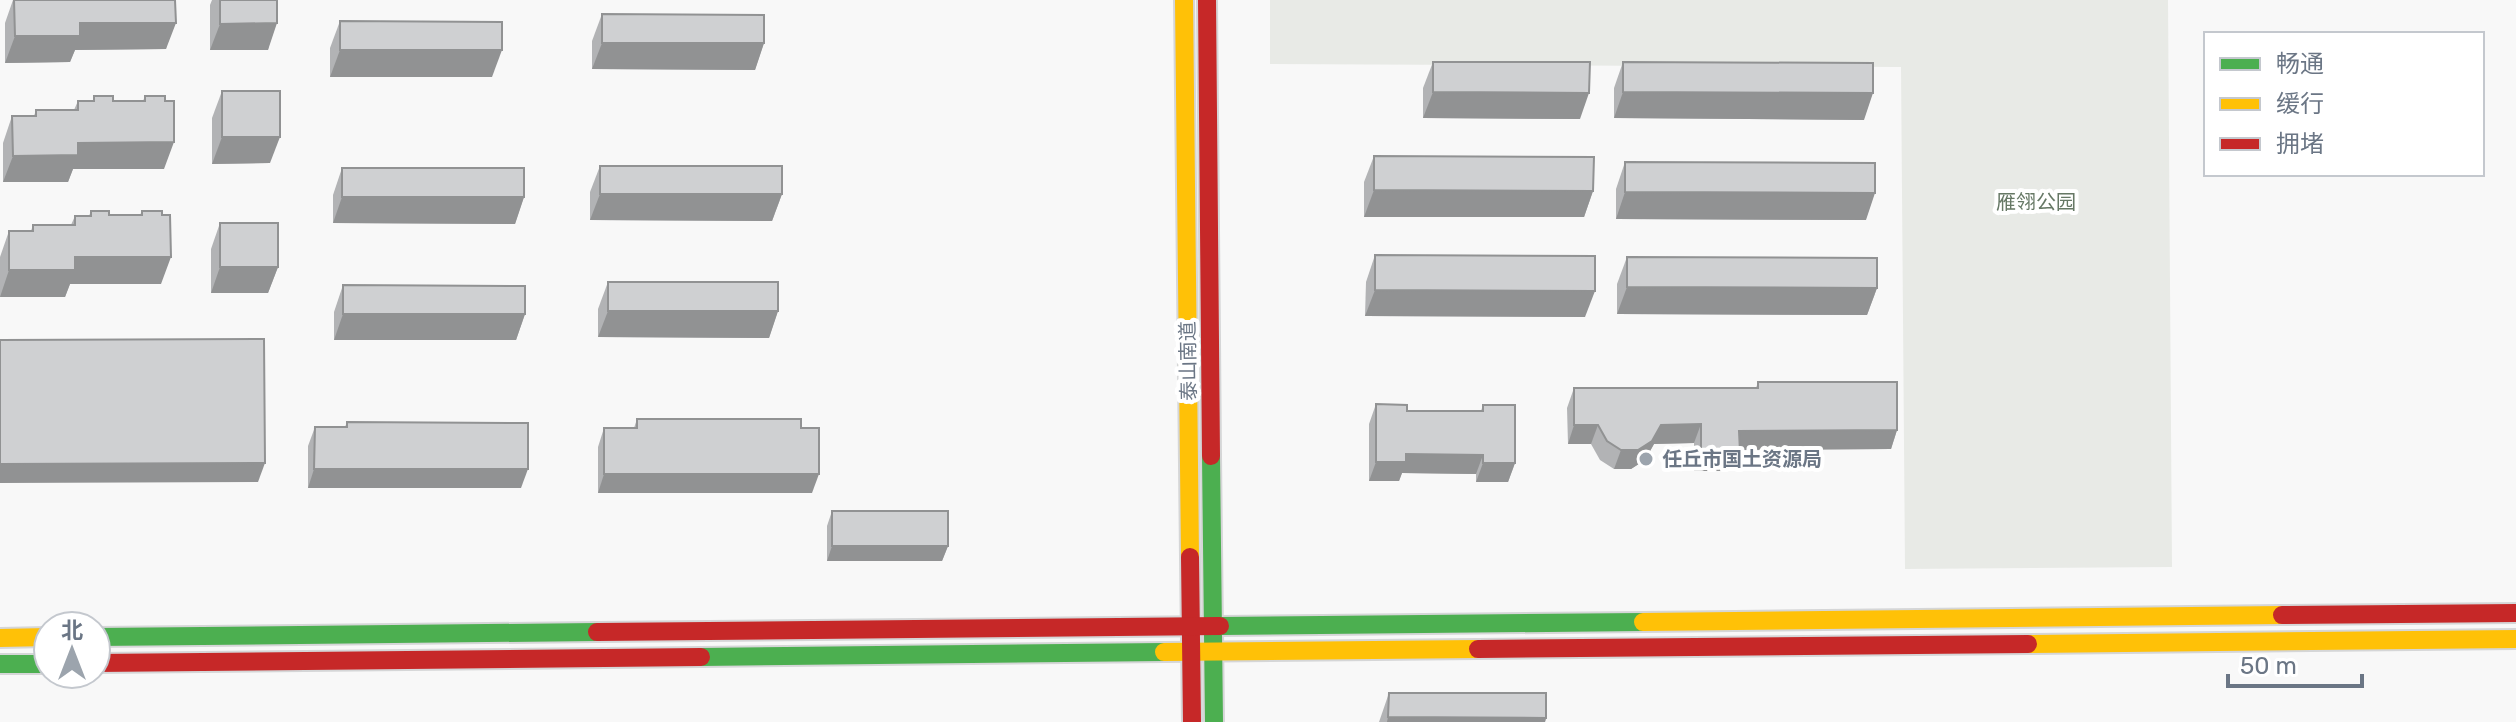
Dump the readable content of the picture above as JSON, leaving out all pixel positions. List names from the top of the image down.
{
  "streets": {
    "main road": ["泰山南道"]
  },
  "parks": ["雁翎公园"],
  "places": ["任丘市国土资源局"],
  "legend": ["畅通", "缓行", "拥堵"],
  "scale_bar": "50 m",
  "north": "top"
}
